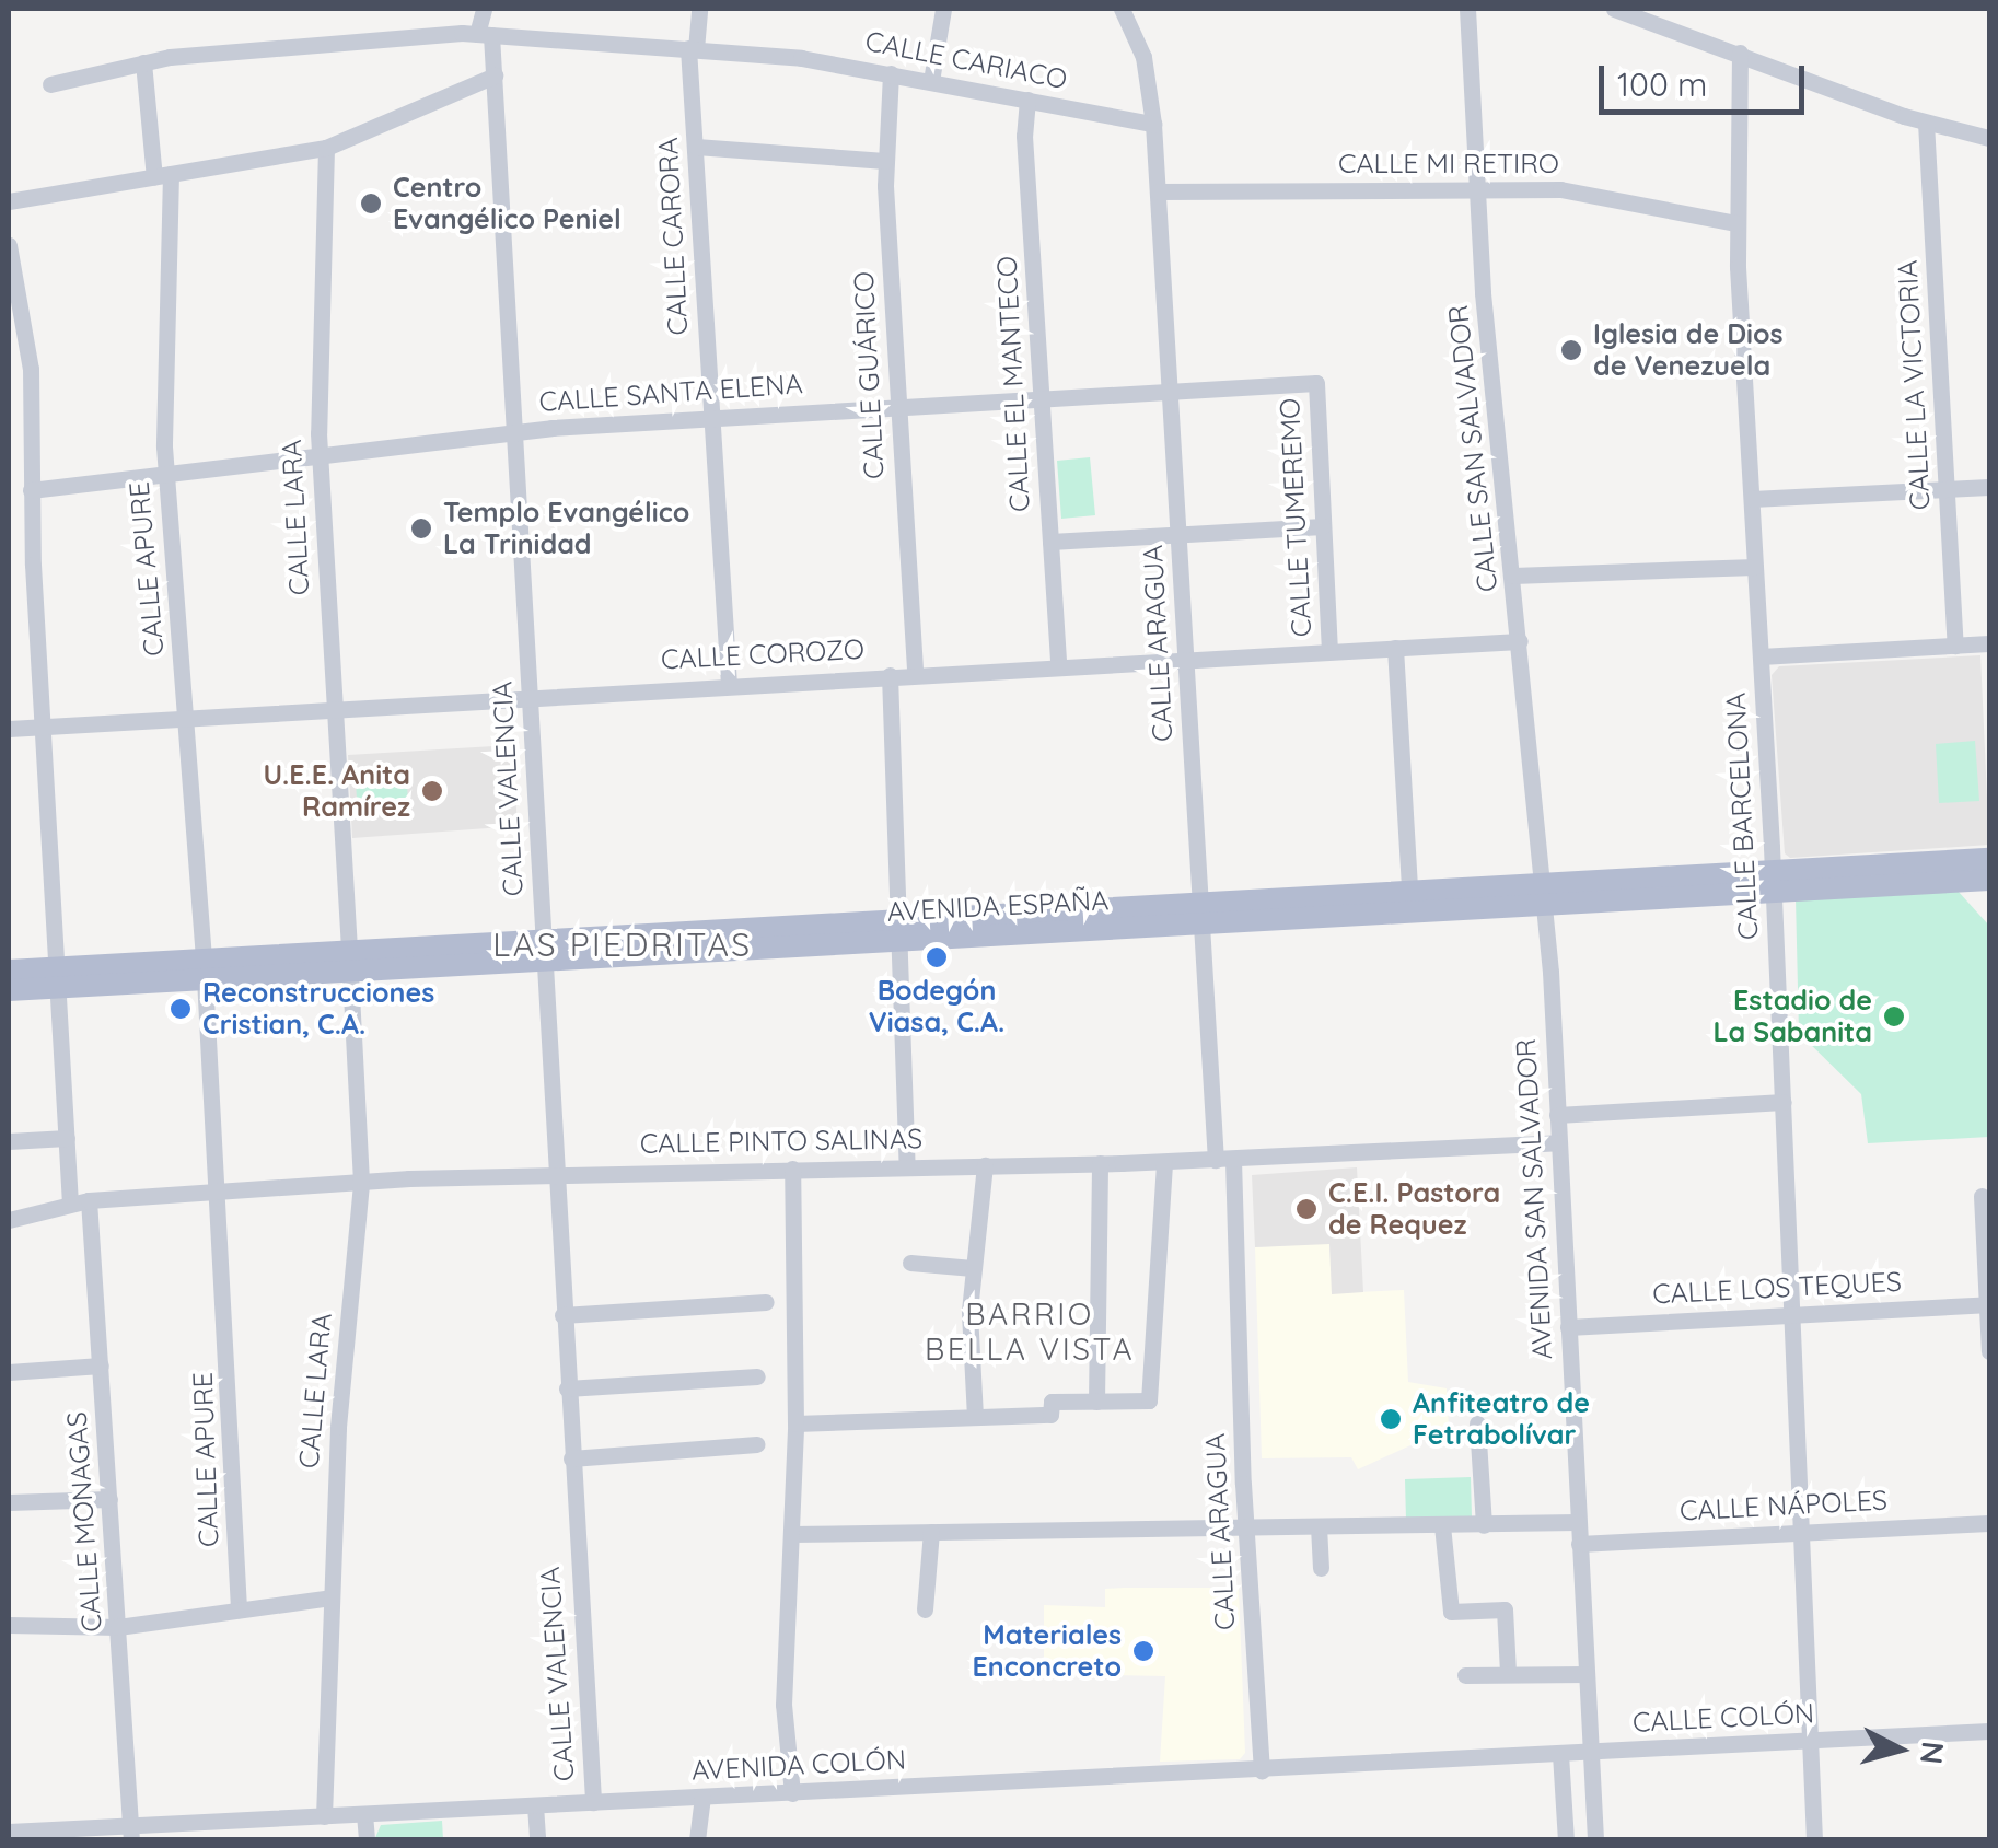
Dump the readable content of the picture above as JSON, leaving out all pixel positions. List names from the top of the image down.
{
  "streets": {
    "main road": ["AVENIDA ESPAÑA"],
    "street": [
      "CALLE CARIACO",
      "CALLE MI RETIRO",
      "CALLE CARORA",
      "CALLE GUÁRICO",
      "CALLE EL MANTECO",
      "CALLE LA VICTORIA",
      "CALLE SANTA ELENA",
      "CALLE SAN SALVADOR",
      "CALLE LARA",
      "CALLE TUMEREMO",
      "CALLE APURE",
      "CALLE ARAGUA",
      "CALLE COROZO",
      "CALLE VALENCIA",
      "CALLE BARCELONA",
      "CALLE PINTO SALINAS",
      "AVENIDA SAN SALVADOR",
      "CALLE LOS TEQUES",
      "CALLE NÁPOLES",
      "CALLE MONAGAS",
      "CALLE COLÓN",
      "AVENIDA COLÓN"
    ]
  },
  "crossings": [
    ["CALLE CARIACO", "CALLE CARORA"],
    ["CALLE CARIACO", "CALLE GUÁRICO"],
    ["CALLE CARIACO", "CALLE EL MANTECO"],
    ["CALLE CARIACO", "CALLE APURE"],
    ["CALLE CARIACO", "CALLE ARAGUA"],
    ["CALLE CARIACO", "CALLE VALENCIA"],
    ["CALLE MI RETIRO", "CALLE SAN SALVADOR"],
    ["CALLE MI RETIRO", "CALLE ARAGUA"],
    ["CALLE MI RETIRO", "CALLE BARCELONA"],
    ["CALLE CARORA", "CALLE SANTA ELENA"],
    ["CALLE CARORA", "CALLE COROZO"],
    ["CALLE GUÁRICO", "CALLE SANTA ELENA"],
    ["CALLE GUÁRICO", "CALLE COROZO"],
    ["CALLE EL MANTECO", "CALLE SANTA ELENA"],
    ["CALLE EL MANTECO", "CALLE COROZO"],
    ["CALLE SANTA ELENA", "CALLE LARA"],
    ["CALLE SANTA ELENA", "CALLE TUMEREMO"],
    ["CALLE SANTA ELENA", "CALLE APURE"],
    ["CALLE SANTA ELENA", "CALLE ARAGUA"],
    ["CALLE SANTA ELENA", "CALLE VALENCIA"],
    ["CALLE SANTA ELENA", "CALLE MONAGAS"],
    ["CALLE SAN SALVADOR", "CALLE COROZO"],
    ["CALLE SAN SALVADOR", "AVENIDA ESPAÑA"],
    ["CALLE SAN SALVADOR", "AVENIDA SAN SALVADOR"],
    ["CALLE LARA", "CALLE COROZO"],
    ["CALLE LARA", "AVENIDA ESPAÑA"],
    ["CALLE LARA", "CALLE PINTO SALINAS"],
    ["CALLE LARA", "AVENIDA COLÓN"],
    ["CALLE TUMEREMO", "CALLE COROZO"],
    ["CALLE APURE", "CALLE COROZO"],
    ["CALLE APURE", "AVENIDA ESPAÑA"],
    ["CALLE APURE", "CALLE PINTO SALINAS"],
    ["CALLE ARAGUA", "CALLE COROZO"],
    ["CALLE ARAGUA", "AVENIDA ESPAÑA"],
    ["CALLE ARAGUA", "CALLE PINTO SALINAS"],
    ["CALLE ARAGUA", "AVENIDA COLÓN"],
    ["CALLE COROZO", "CALLE VALENCIA"],
    ["CALLE COROZO", "CALLE MONAGAS"],
    ["CALLE VALENCIA", "AVENIDA ESPAÑA"],
    ["CALLE VALENCIA", "CALLE PINTO SALINAS"],
    ["CALLE VALENCIA", "AVENIDA COLÓN"],
    ["CALLE BARCELONA", "AVENIDA ESPAÑA"],
    ["CALLE BARCELONA", "CALLE LOS TEQUES"],
    ["CALLE BARCELONA", "CALLE NÁPOLES"],
    ["CALLE BARCELONA", "CALLE COLÓN"],
    ["AVENIDA ESPAÑA", "AVENIDA SAN SALVADOR"],
    ["AVENIDA ESPAÑA", "CALLE MONAGAS"],
    ["CALLE PINTO SALINAS", "AVENIDA SAN SALVADOR"],
    ["CALLE PINTO SALINAS", "CALLE MONAGAS"],
    ["AVENIDA SAN SALVADOR", "CALLE LOS TEQUES"],
    ["AVENIDA SAN SALVADOR", "CALLE NÁPOLES"],
    ["AVENIDA SAN SALVADOR", "CALLE COLÓN"],
    ["AVENIDA SAN SALVADOR", "AVENIDA COLÓN"],
    ["CALLE MONAGAS", "AVENIDA COLÓN"],
    ["CALLE COLÓN", "AVENIDA COLÓN"]
  ],
  "districts": ["LAS PIEDRITAS", "BARRIO BELLA VISTA"],
  "places": [
    "Centro Evangélico Peniel",
    "Iglesia de Dios de Venezuela",
    "Templo Evangélico La Trinidad",
    "U.E.E. Anita Ramírez",
    "Bodegón Viasa, C.A.",
    "Reconstrucciones Cristian, C.A.",
    "Estadio de La Sabanita",
    "C.E.I. Pastora de Requez",
    "Anfiteatro de Fetrabolívar",
    "Materiales Enconcreto"
  ],
  "scale_bar": "100 m",
  "north": "right"
}
